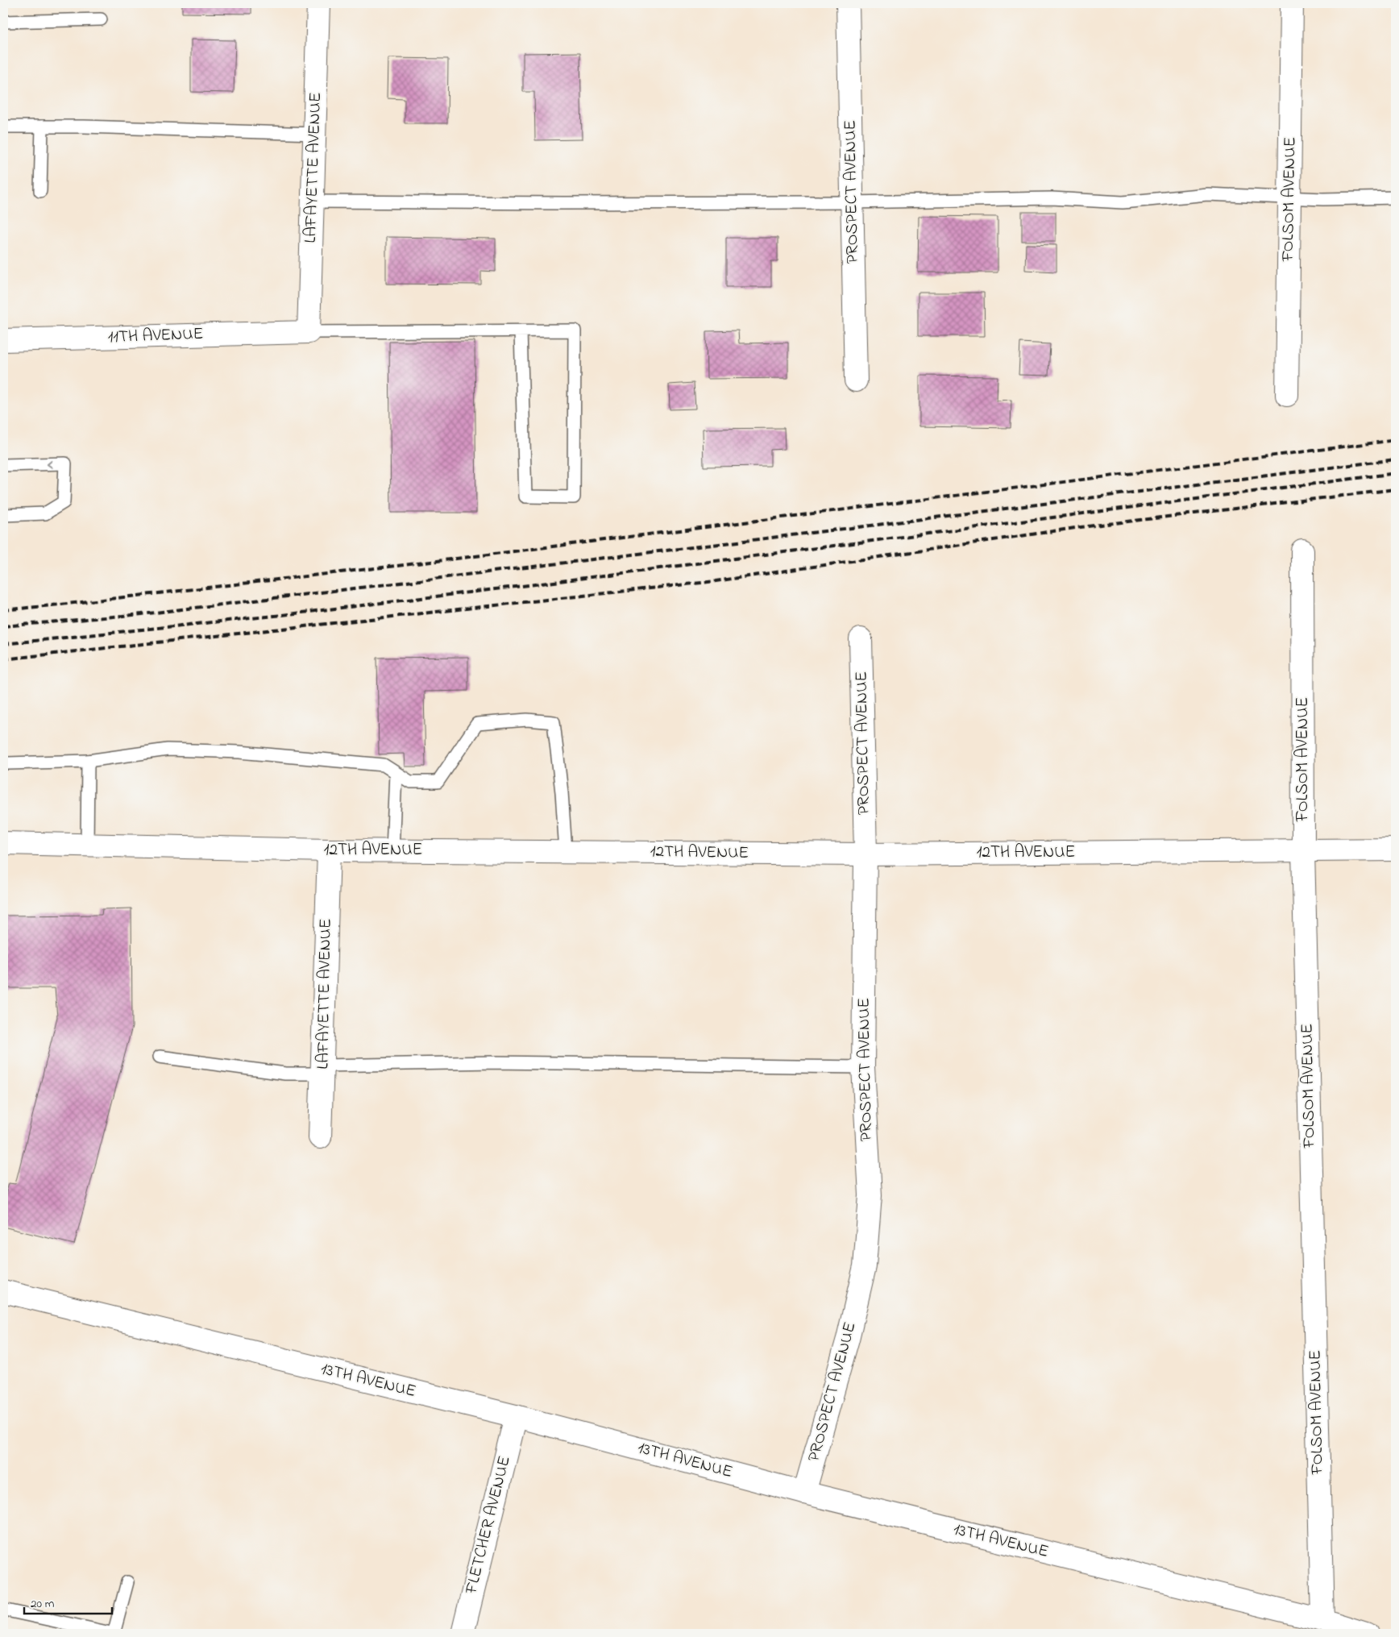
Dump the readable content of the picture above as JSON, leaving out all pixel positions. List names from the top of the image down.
{
  "streets": {
    "street": [
      "LAFAYETTE AVENUE",
      "PROSPECT AVENUE",
      "FOLSOM AVENUE",
      "11TH AVENUE",
      "12TH AVENUE",
      "13TH AVENUE",
      "FLETCHER AVENUE"
    ]
  },
  "crossings": [
    ["LAFAYETTE AVENUE", "11TH AVENUE"],
    ["LAFAYETTE AVENUE", "12TH AVENUE"],
    ["PROSPECT AVENUE", "12TH AVENUE"],
    ["PROSPECT AVENUE", "13TH AVENUE"],
    ["FOLSOM AVENUE", "12TH AVENUE"],
    ["FOLSOM AVENUE", "13TH AVENUE"],
    ["13TH AVENUE", "FLETCHER AVENUE"]
  ],
  "scale_bar": "20 m"
}
